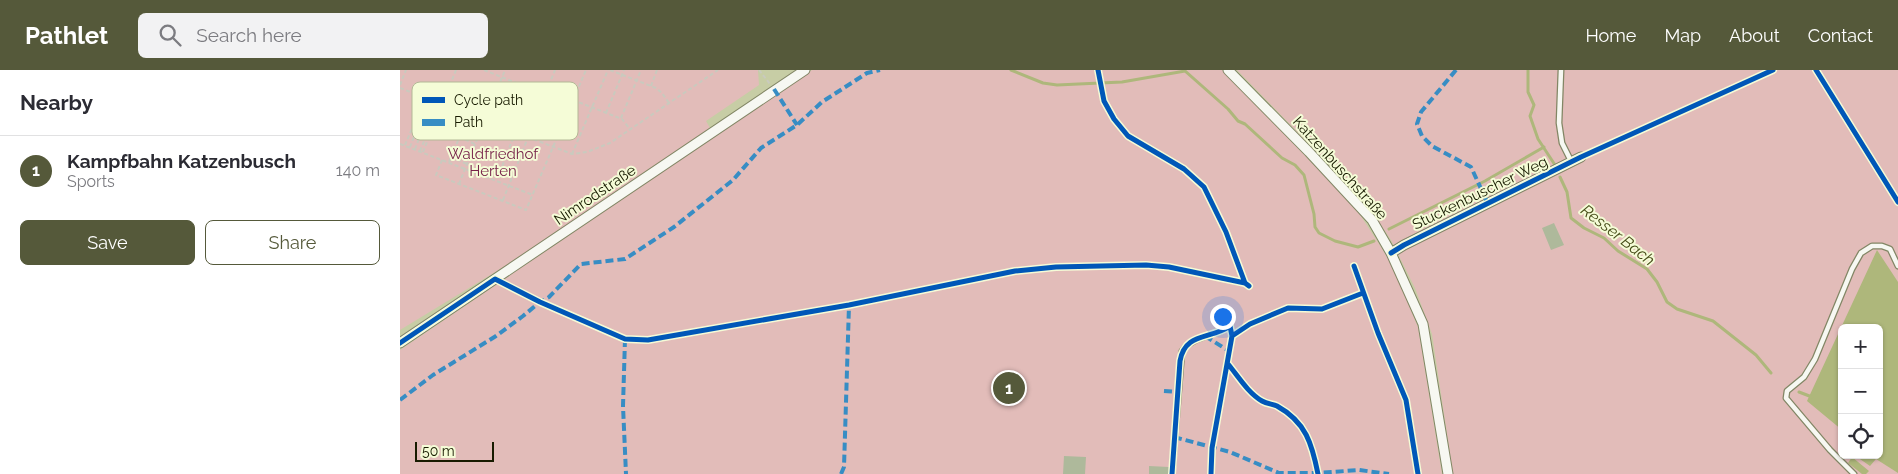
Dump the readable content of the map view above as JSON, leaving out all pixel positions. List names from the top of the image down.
{
  "streets": {
    "street": ["Katzenbuschstraße", "Stuckenbuscher Weg", "Nimrodstraße"]
  },
  "crossings": [
    ["Katzenbuschstraße", "Stuckenbuscher Weg"]
  ],
  "water": ["Resser Bach"],
  "parks": ["Waldfriedhof Herten"],
  "legend": ["Cycle path", "Path"],
  "scale_bar": "50 m",
  "page": {
    "header": "Pathlet",
    "search": "Search here",
    "nav": [
      "Home",
      "Map",
      "About",
      "Contact"
    ],
    "heading": "Nearby",
    "list": [
      {
        "mark": "1",
        "name": "Kampfbahn Katzenbusch",
        "note": "Sports",
        "value": "140 m"
      }
    ],
    "buttons": ["Save", "Share"],
    "map_buttons": ["+", "−"],
    "pins": "1",
    "scale": "50 m"
  }
}
